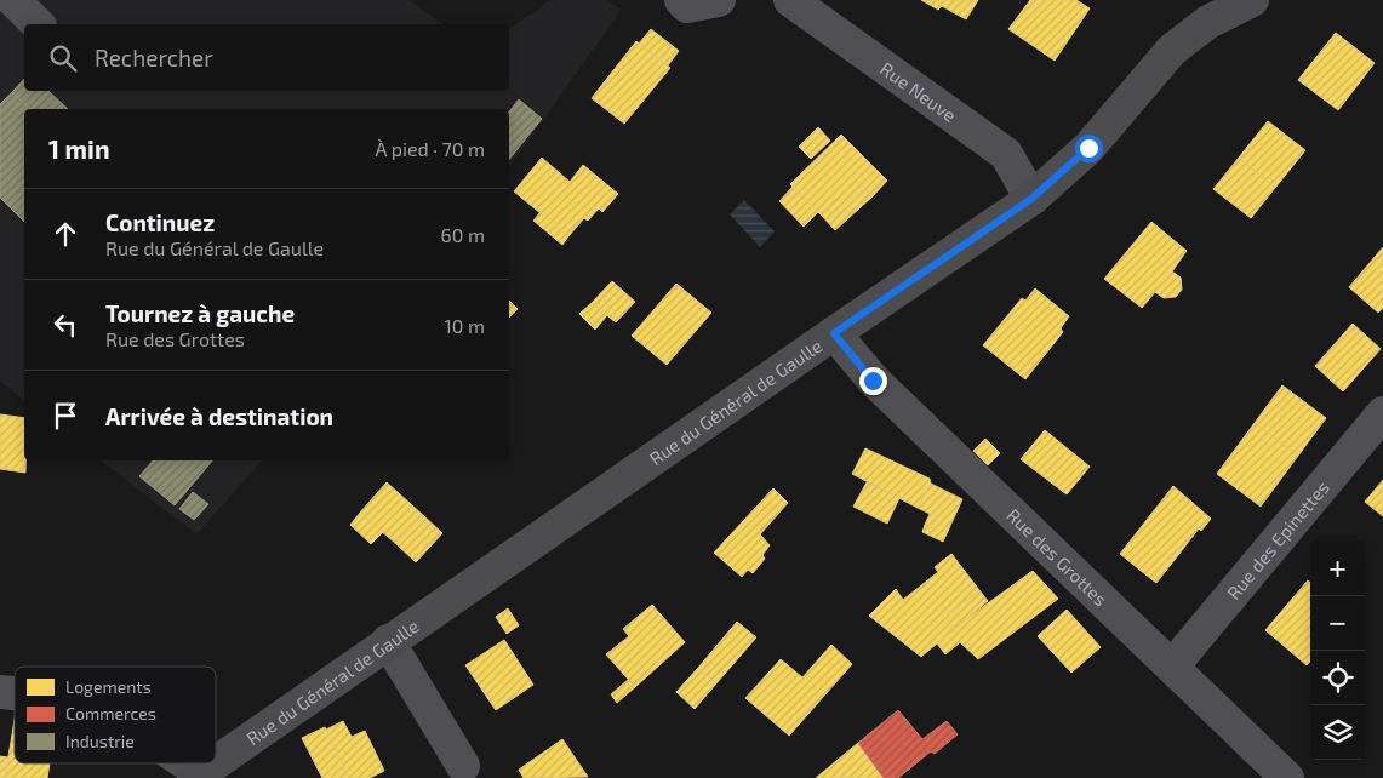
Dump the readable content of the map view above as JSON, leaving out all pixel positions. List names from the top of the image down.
{
  "streets": {
    "main road": ["Rue du Général de Gaulle"],
    "street": ["Rue Neuve", "Rue des Epinettes", "Rue des Grottes"]
  },
  "crossings": [
    ["Rue Neuve", "Rue du Général de Gaulle"],
    ["Rue du Général de Gaulle", "Rue des Grottes"],
    ["Rue des Epinettes", "Rue des Grottes"]
  ],
  "legend": ["Logements", "Commerces", "Industrie"],
  "page": {
    "search": "Rechercher",
    "heading": ["1 min", "À pied · 70 m"],
    "list": [
      ["Continuez", "Rue du Général de Gaulle", "60 m"],
      ["Tournez à gauche", "Rue des Grottes", "10 m"],
      "Arrivée à destination"
    ],
    "map_buttons": ["+", "−"]
  }
}
